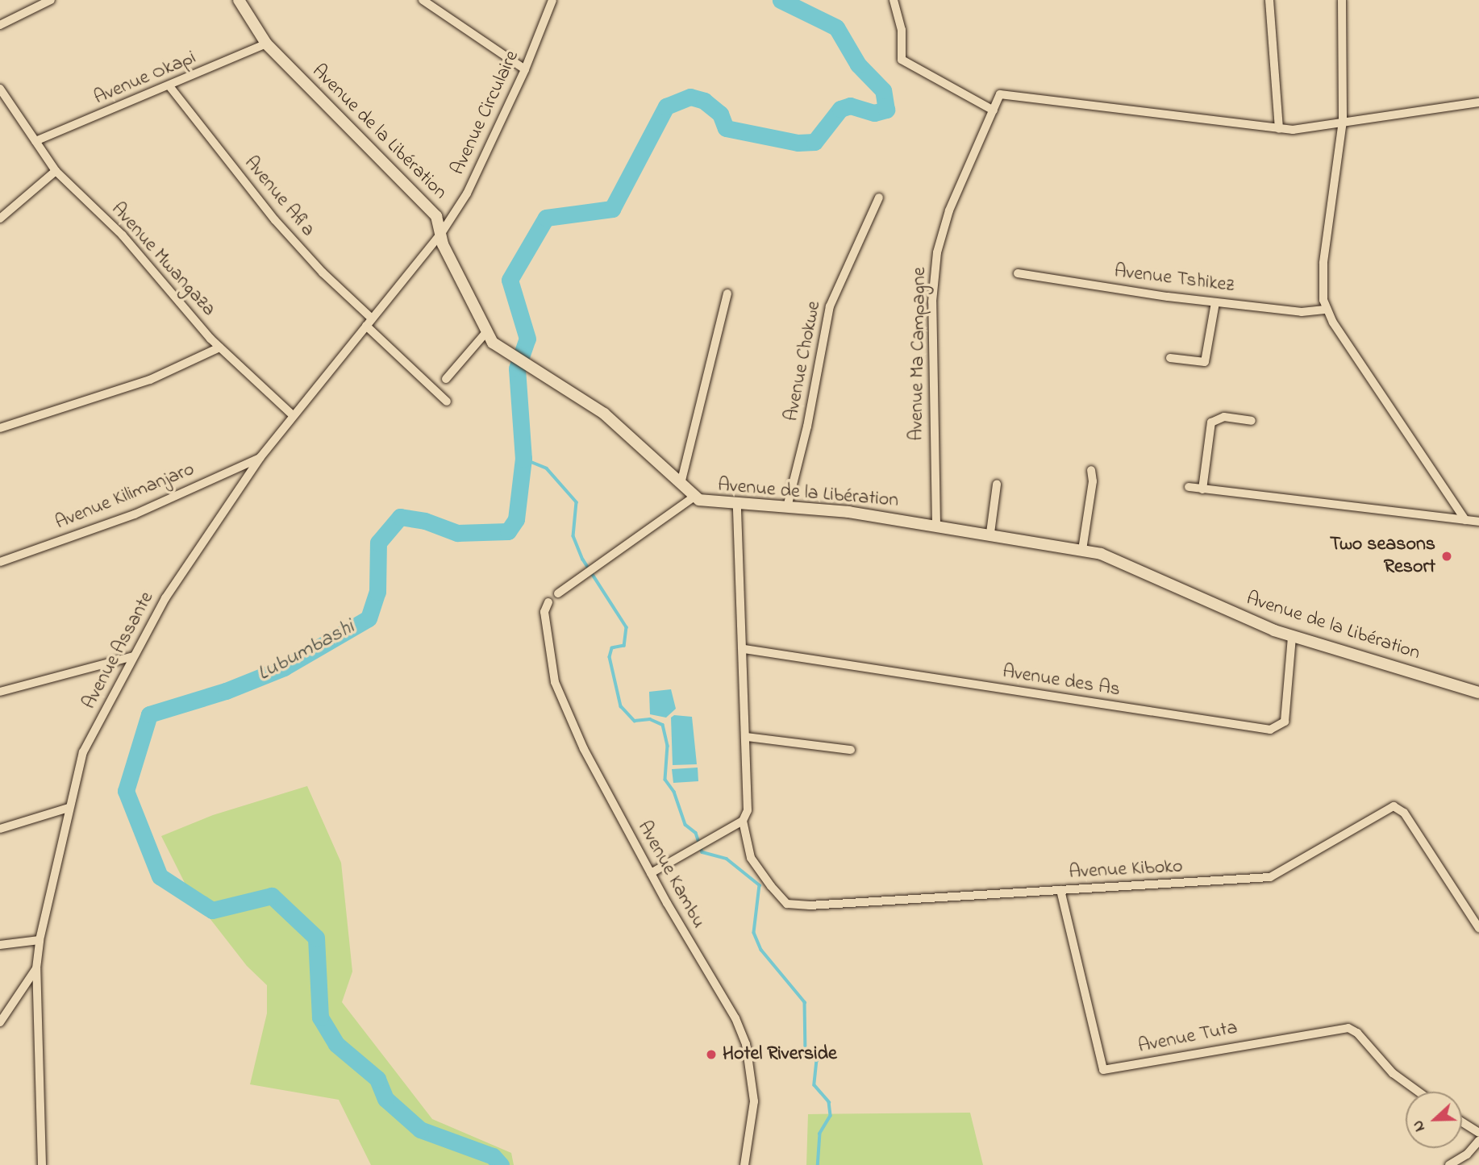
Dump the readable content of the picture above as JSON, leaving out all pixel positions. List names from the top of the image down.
{
  "streets": {
    "street": [
      "Avenue Okapi",
      "Avenue Circulaire",
      "Avenue de la Libération",
      "Avenue Afia",
      "Avenue Mwangaza",
      "Avenue Tshikez",
      "Avenue Ma Campagne",
      "Avenue Chokwe",
      "Avenue Kilimanjaro",
      "Avenue Assante",
      "Avenue des As",
      "Avenue Kiboko",
      "Avenue Kambu",
      "Avenue Tuta"
    ]
  },
  "crossings": [
    ["Avenue Okapi", "Avenue de la Libération"],
    ["Avenue Okapi", "Avenue Afia"],
    ["Avenue Okapi", "Avenue Mwangaza"],
    ["Avenue Circulaire", "Avenue de la Libération"],
    ["Avenue Circulaire", "Avenue Assante"],
    ["Avenue de la Libération", "Avenue Ma Campagne"],
    ["Avenue de la Libération", "Avenue Chokwe"],
    ["Avenue de la Libération", "Avenue Assante"],
    ["Avenue de la Libération", "Avenue des As"],
    ["Avenue Afia", "Avenue Assante"],
    ["Avenue Mwangaza", "Avenue Assante"],
    ["Avenue Kilimanjaro", "Avenue Assante"],
    ["Avenue Kiboko", "Avenue Tuta"]
  ],
  "water": ["Lubumbashi"],
  "places": ["Two seasons Resort", "Hotel Riverside"],
  "north": "left"
}
